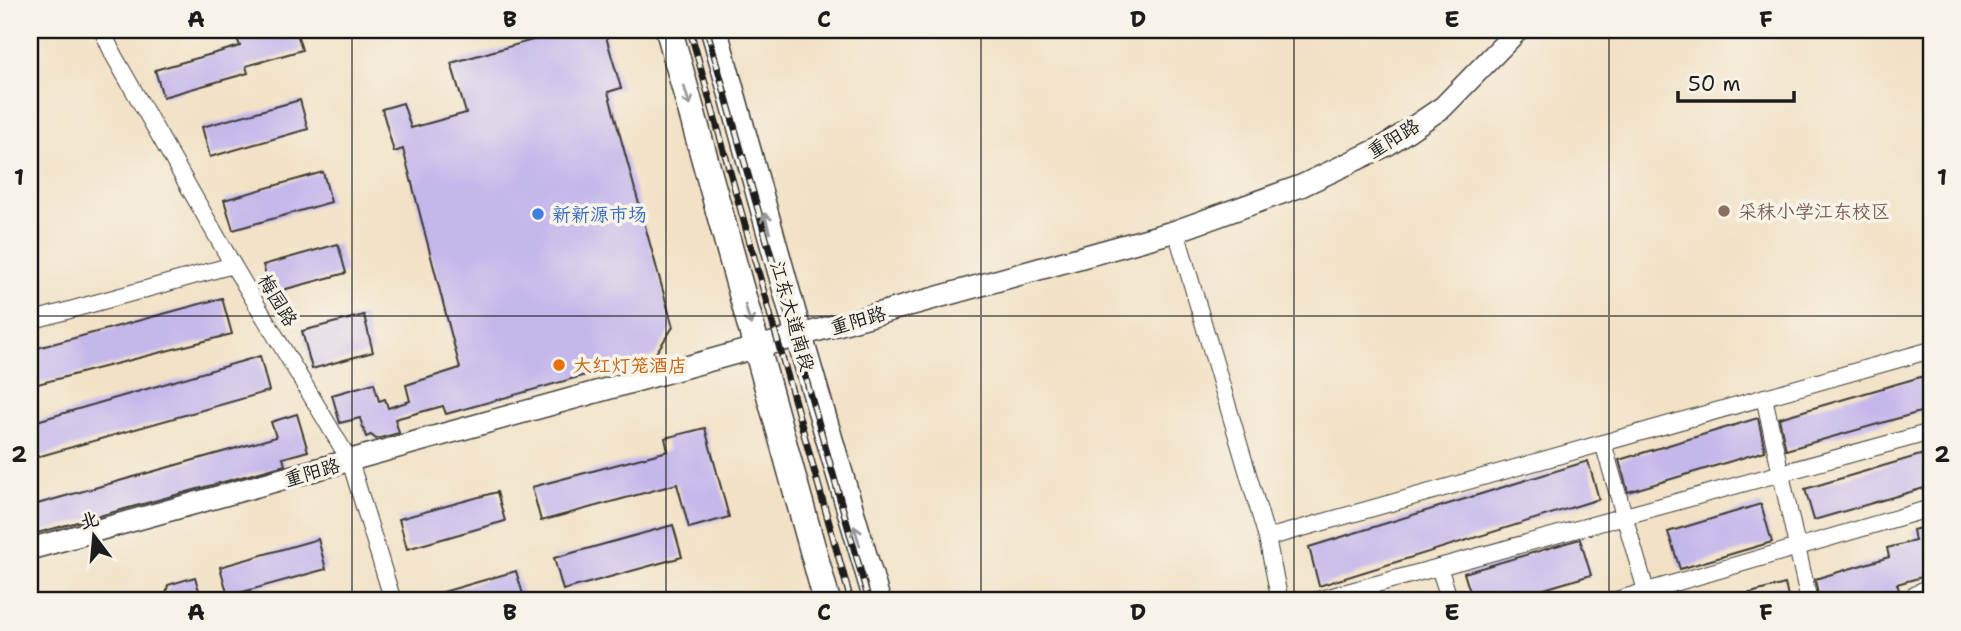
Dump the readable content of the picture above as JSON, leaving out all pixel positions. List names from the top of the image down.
{
  "streets": {
    "main road": ["江东大道南段"],
    "street": ["重阳路", "梅园路"]
  },
  "crossings": [
    ["重阳路", "梅园路"],
    ["重阳路", "江东大道南段"]
  ],
  "places": ["采秣小学江东校区", "新新源市场", "大红灯笼酒店"],
  "scale_bar": "50 m",
  "north": "top",
  "grid": {
    "columns": [
      "A",
      "B",
      "C",
      "D",
      "E",
      "F"
    ],
    "rows": ["1", "2"]
  }
}
